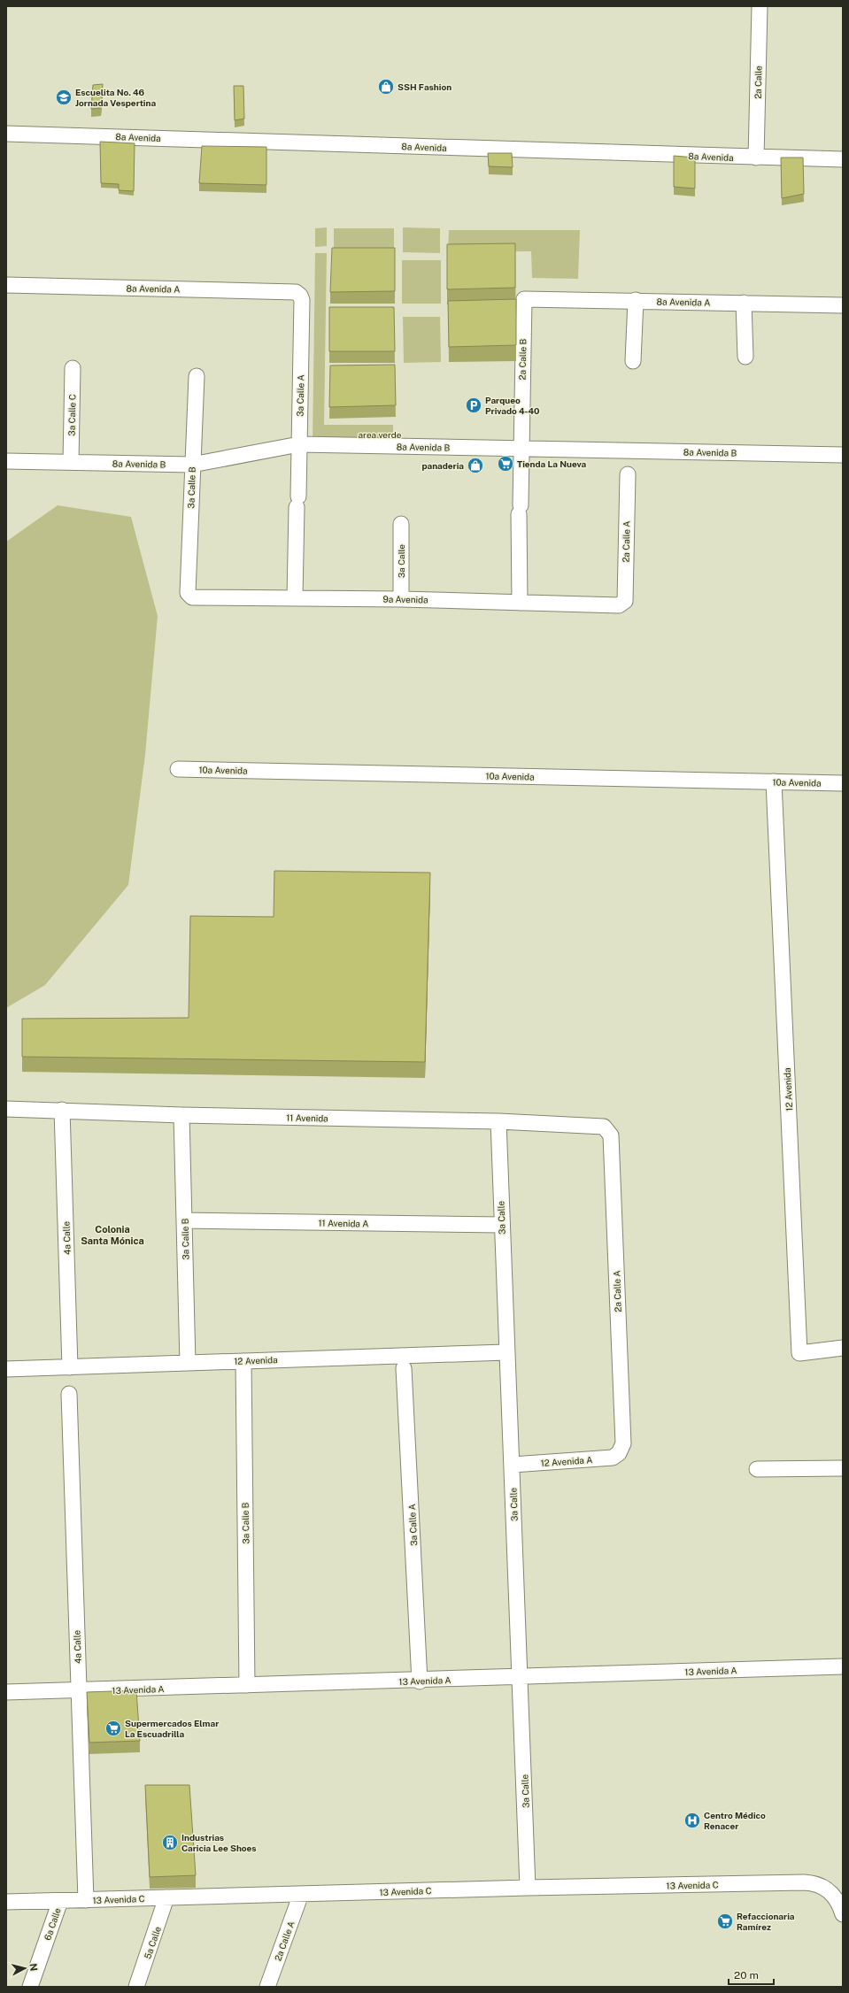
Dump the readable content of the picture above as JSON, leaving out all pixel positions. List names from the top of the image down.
{
  "streets": {
    "street": [
      "2a Calle",
      "8a Avenida",
      "8a Avenida A",
      "2a Calle B",
      "3a Calle A",
      "3a Calle C",
      "8a Avenida B",
      "3a Calle B",
      "2a Calle A",
      "3a Calle",
      "9a Avenida",
      "10a Avenida",
      "12 Avenida",
      "11 Avenida",
      "11 Avenida A",
      "4a Calle",
      "12 Avenida A",
      "13 Avenida A",
      "13 Avenida C",
      "6a Calle",
      "5a Calle"
    ]
  },
  "crossings": [
    ["2a Calle", "8a Avenida"],
    ["8a Avenida A", "2a Calle B"],
    ["8a Avenida A", "3a Calle A"],
    ["2a Calle B", "8a Avenida B"],
    ["2a Calle B", "9a Avenida"],
    ["3a Calle A", "8a Avenida B"],
    ["3a Calle A", "9a Avenida"],
    ["3a Calle A", "13 Avenida A"],
    ["3a Calle C", "8a Avenida B"],
    ["8a Avenida B", "3a Calle B"],
    ["3a Calle B", "9a Avenida"],
    ["3a Calle B", "12 Avenida"],
    ["3a Calle B", "11 Avenida"],
    ["3a Calle B", "11 Avenida A"],
    ["3a Calle B", "13 Avenida A"],
    ["2a Calle A", "9a Avenida"],
    ["2a Calle A", "11 Avenida"],
    ["2a Calle A", "12 Avenida A"],
    ["2a Calle A", "13 Avenida C"],
    ["3a Calle", "9a Avenida"],
    ["3a Calle", "12 Avenida"],
    ["3a Calle", "11 Avenida"],
    ["3a Calle", "11 Avenida A"],
    ["3a Calle", "12 Avenida A"],
    ["3a Calle", "13 Avenida A"],
    ["3a Calle", "13 Avenida C"],
    ["10a Avenida", "12 Avenida"],
    ["12 Avenida", "4a Calle"],
    ["11 Avenida", "4a Calle"],
    ["4a Calle", "13 Avenida A"],
    ["4a Calle", "13 Avenida C"],
    ["13 Avenida C", "6a Calle"],
    ["13 Avenida C", "5a Calle"]
  ],
  "districts": ["Colonia Santa Mónica"],
  "parks": ["area verde"],
  "places": {
    "shop": ["SSH Fashion", "panaderia"],
    "school or university": ["Escuelita No. 46 Jornada Vespertina"],
    "parking": ["Parqueo Privado 4-40"],
    "supermarket": ["Tienda La Nueva", "Supermercados Elmar La Escuadrilla", "Refaccionaria Ramírez"],
    "hospital": ["Centro Médico Renacer"],
    "building": ["Industrias Caricia Lee Shoes"]
  },
  "scale_bar": "20 m",
  "north": "right"
}
